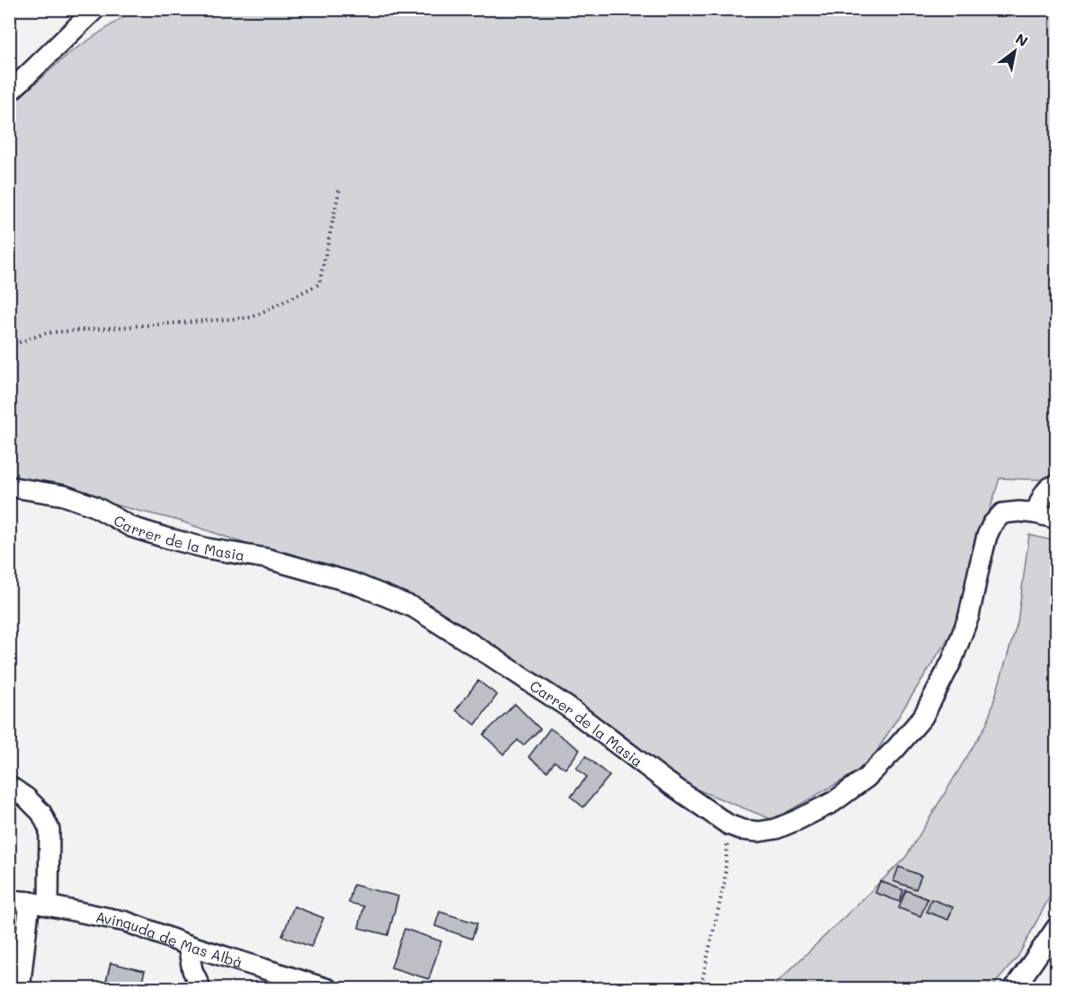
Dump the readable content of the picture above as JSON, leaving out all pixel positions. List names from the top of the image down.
{
  "streets": {
    "street": ["Carrer de la Masia", "Avinguda de Mas Albà"]
  },
  "north": "top right"
}
